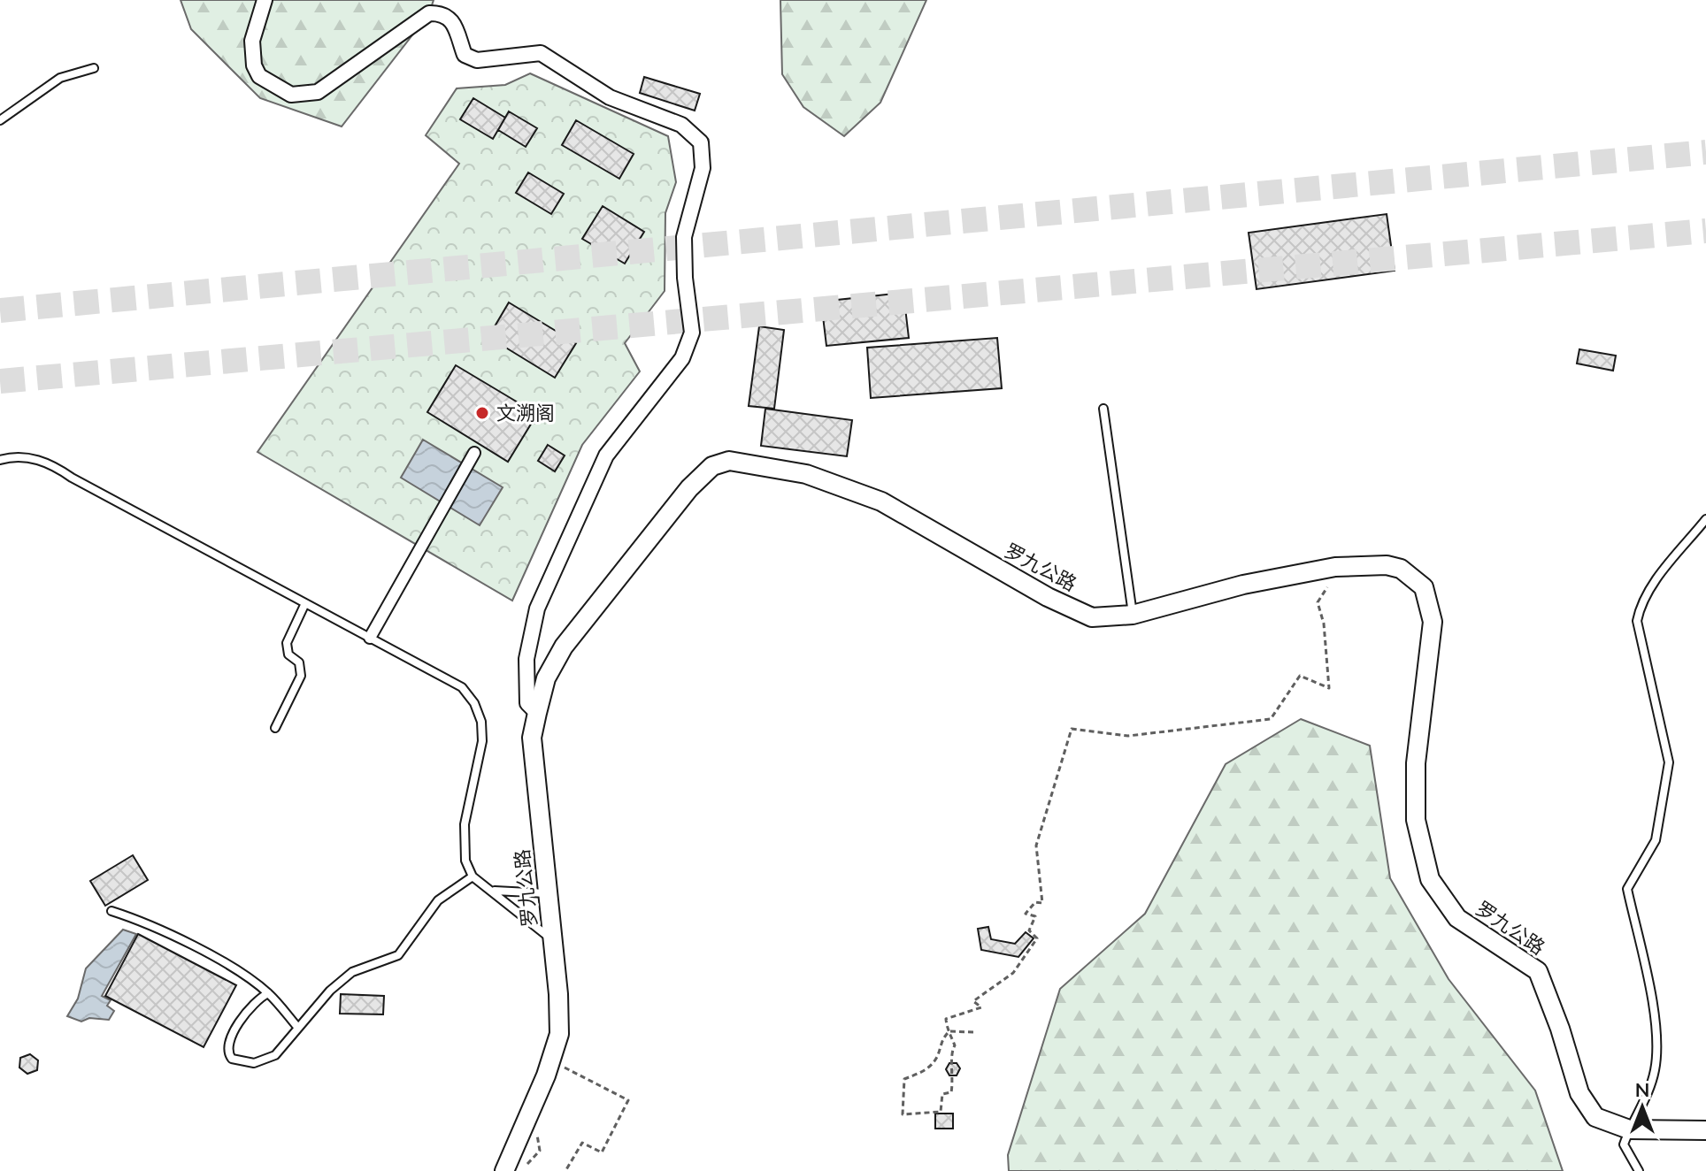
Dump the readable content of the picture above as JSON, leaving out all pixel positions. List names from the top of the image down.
{
  "streets": {
    "street": ["罗九公路"]
  },
  "places": ["文溯阁"],
  "north": "top"
}
